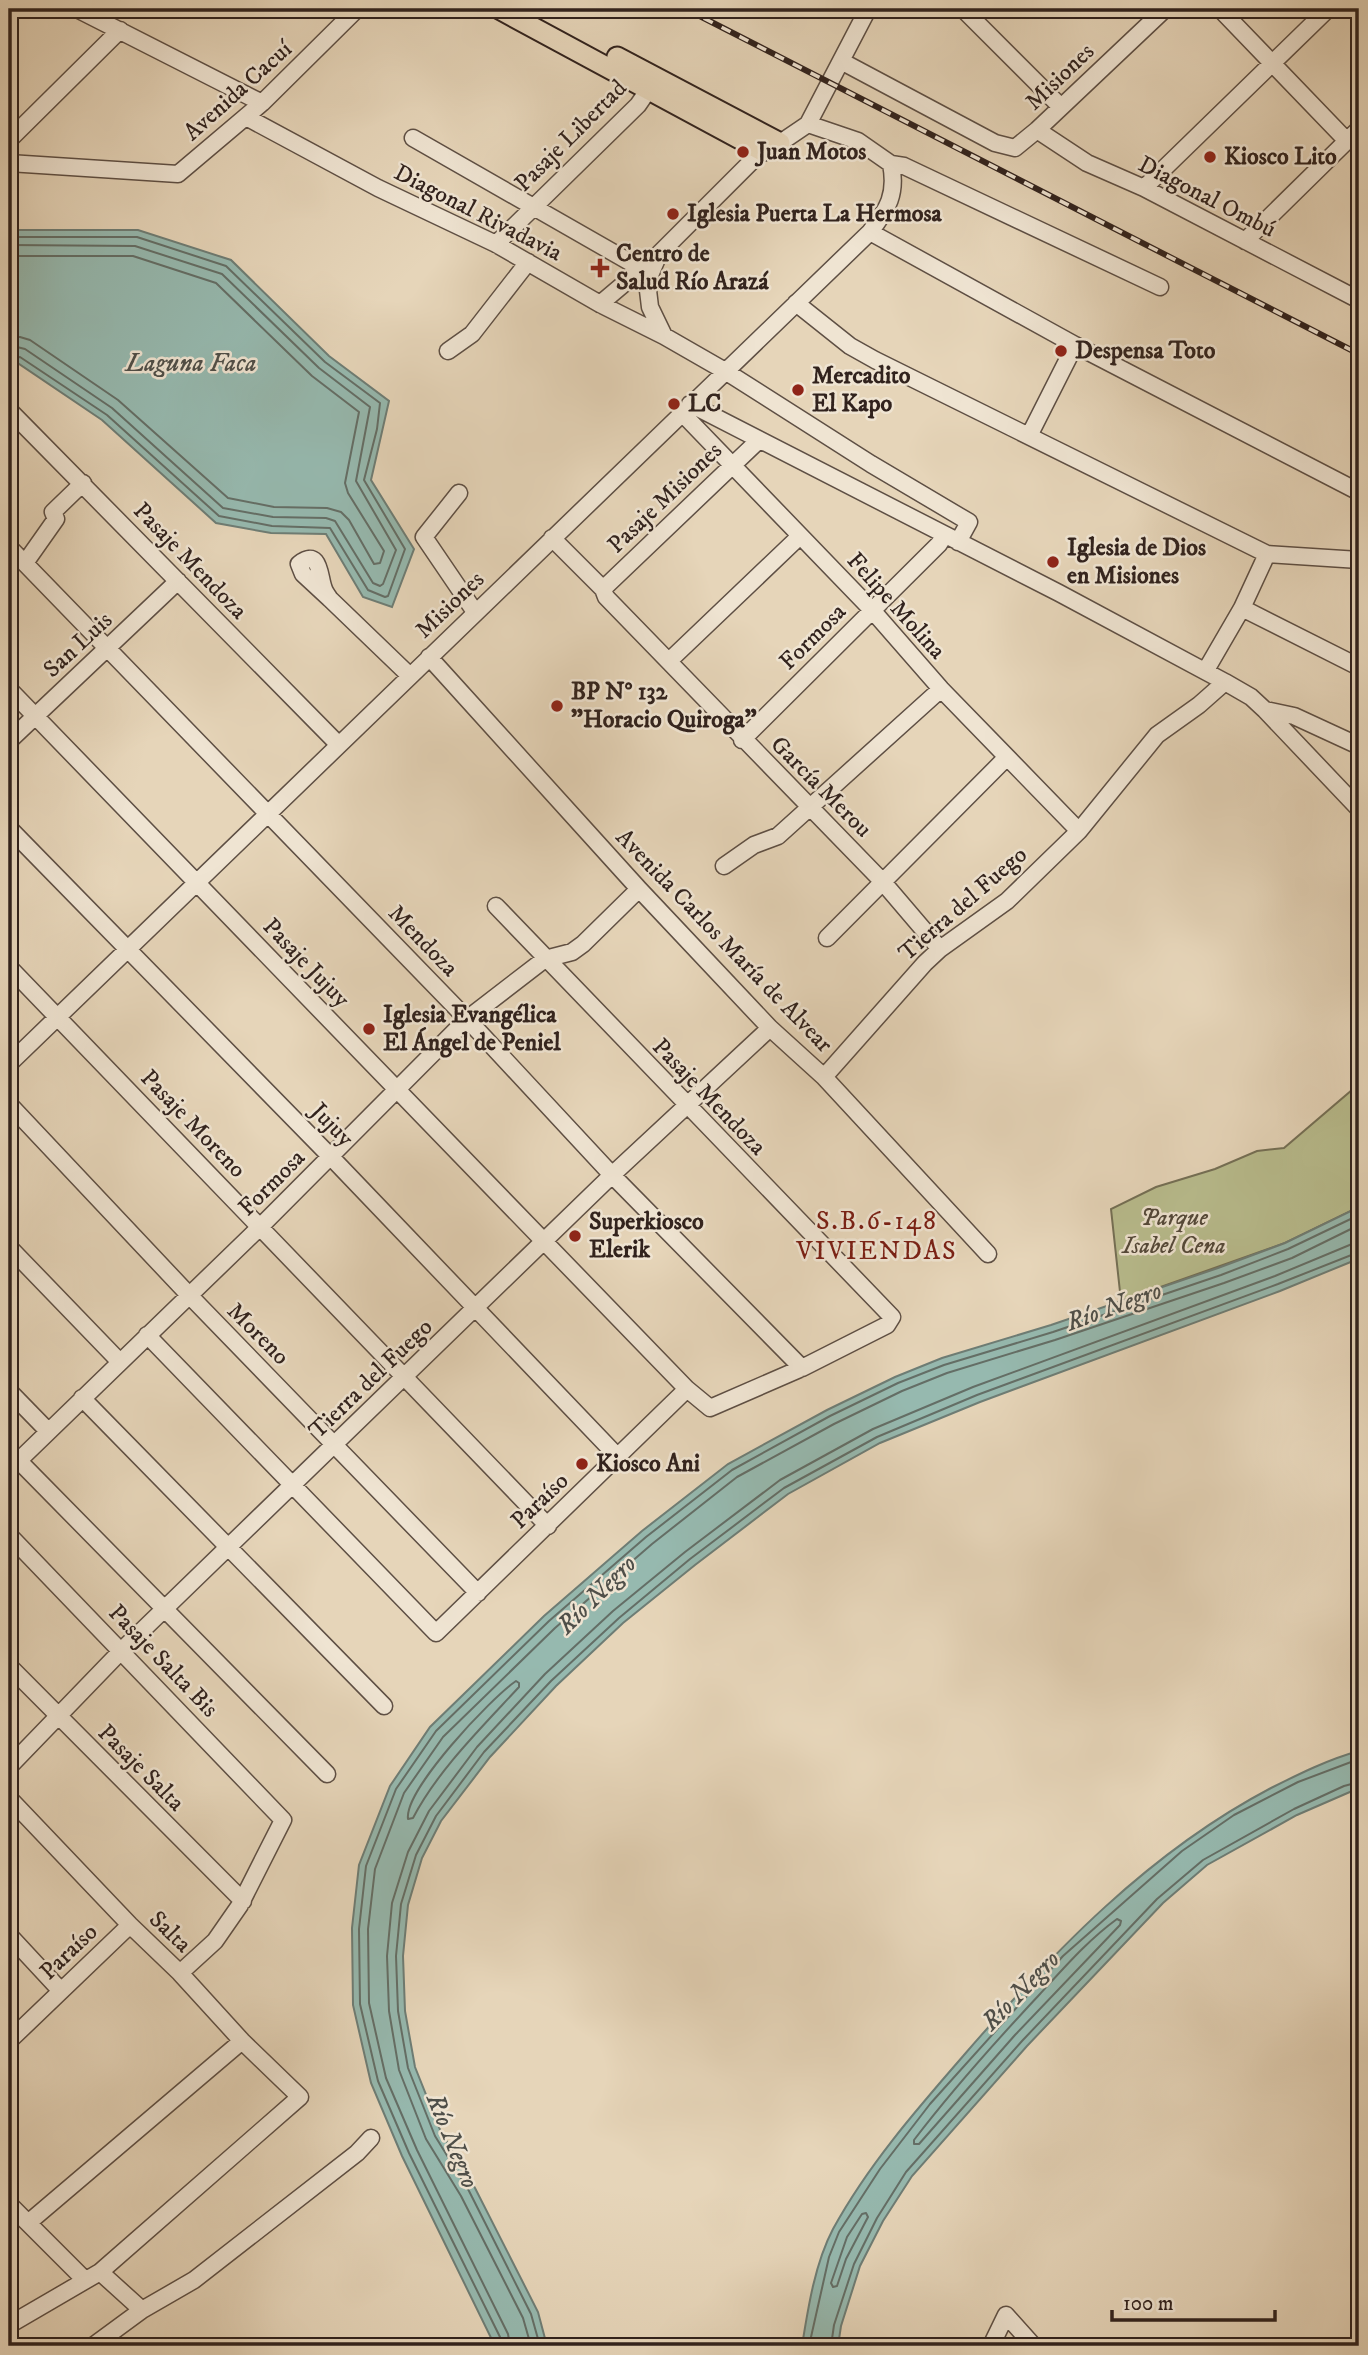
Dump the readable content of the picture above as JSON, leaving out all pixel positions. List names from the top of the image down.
{
  "streets": {
    "street": [
      "Misiones",
      "Avenida Cacuí",
      "Pasaje Libertad",
      "Diagonal Ombú",
      "Diagonal Rivadavia",
      "Pasaje Misiones",
      "Pasaje Mendoza",
      "Felipe Molina",
      "Formosa",
      "San Luis",
      "García Merou",
      "Tierra del Fuego",
      "Mendoza",
      "Avenida Carlos María de Alvear",
      "Pasaje Jujuy",
      "Pasaje Moreno",
      "Jujuy",
      "Moreno",
      "Paraíso",
      "Pasaje Salta Bis",
      "Pasaje Salta",
      "Salta"
    ]
  },
  "crossings": [
    ["Misiones", "Diagonal Ombú"],
    ["Misiones", "Diagonal Rivadavia"],
    ["Misiones", "Pasaje Mendoza"],
    ["Misiones", "Felipe Molina"],
    ["Misiones", "García Merou"],
    ["Misiones", "Mendoza"],
    ["Misiones", "Avenida Carlos María de Alvear"],
    ["Misiones", "Pasaje Jujuy"],
    ["Misiones", "Pasaje Moreno"],
    ["Misiones", "Jujuy"],
    ["Avenida Cacuí", "Diagonal Rivadavia"],
    ["Pasaje Libertad", "Diagonal Rivadavia"],
    ["Diagonal Rivadavia", "Formosa"],
    ["Pasaje Misiones", "Felipe Molina"],
    ["Pasaje Misiones", "García Merou"],
    ["Pasaje Mendoza", "Formosa"],
    ["Pasaje Mendoza", "San Luis"],
    ["Pasaje Mendoza", "Tierra del Fuego"],
    ["Pasaje Mendoza", "Mendoza"],
    ["Felipe Molina", "Formosa"],
    ["Felipe Molina", "Tierra del Fuego"],
    ["Formosa", "García Merou"],
    ["Formosa", "Mendoza"],
    ["Formosa", "Avenida Carlos María de Alvear"],
    ["Formosa", "Pasaje Jujuy"],
    ["Formosa", "Pasaje Moreno"],
    ["Formosa", "Jujuy"],
    ["Formosa", "Moreno"],
    ["San Luis", "Mendoza"],
    ["San Luis", "Pasaje Jujuy"],
    ["García Merou", "Tierra del Fuego"],
    ["Tierra del Fuego", "Mendoza"],
    ["Tierra del Fuego", "Avenida Carlos María de Alvear"],
    ["Tierra del Fuego", "Pasaje Jujuy"],
    ["Tierra del Fuego", "Pasaje Moreno"],
    ["Tierra del Fuego", "Jujuy"],
    ["Tierra del Fuego", "Moreno"],
    ["Tierra del Fuego", "Paraíso"],
    ["Tierra del Fuego", "Pasaje Salta Bis"],
    ["Tierra del Fuego", "Pasaje Salta"],
    ["Pasaje Jujuy", "Paraíso"],
    ["Pasaje Moreno", "Paraíso"],
    ["Jujuy", "Paraíso"],
    ["Moreno", "Paraíso"],
    ["Paraíso", "Salta"],
    ["Pasaje Salta Bis", "Pasaje Salta"]
  ],
  "districts": ["S.B.6-148 VIVIENDAS"],
  "water": ["Laguna Faca", "Río Negro"],
  "parks": ["Parque Isabel Cena"],
  "places": {
    "other": [
      "Juan Motos",
      "Kiosco Lito",
      "Iglesia Puerta La Hermosa",
      "Despensa Toto",
      "Mercadito El Kapo",
      "LC",
      "Iglesia de Dios en Misiones",
      "BP N° 132 \"Horacio Quiroga\"",
      "Iglesia Evangélica El Ángel de Peniel",
      "Superkiosco Elerik",
      "Kiosco Ani"
    ],
    "health": ["Centro de Salud Río Arazá"]
  },
  "scale_bar": "100 m"
}
